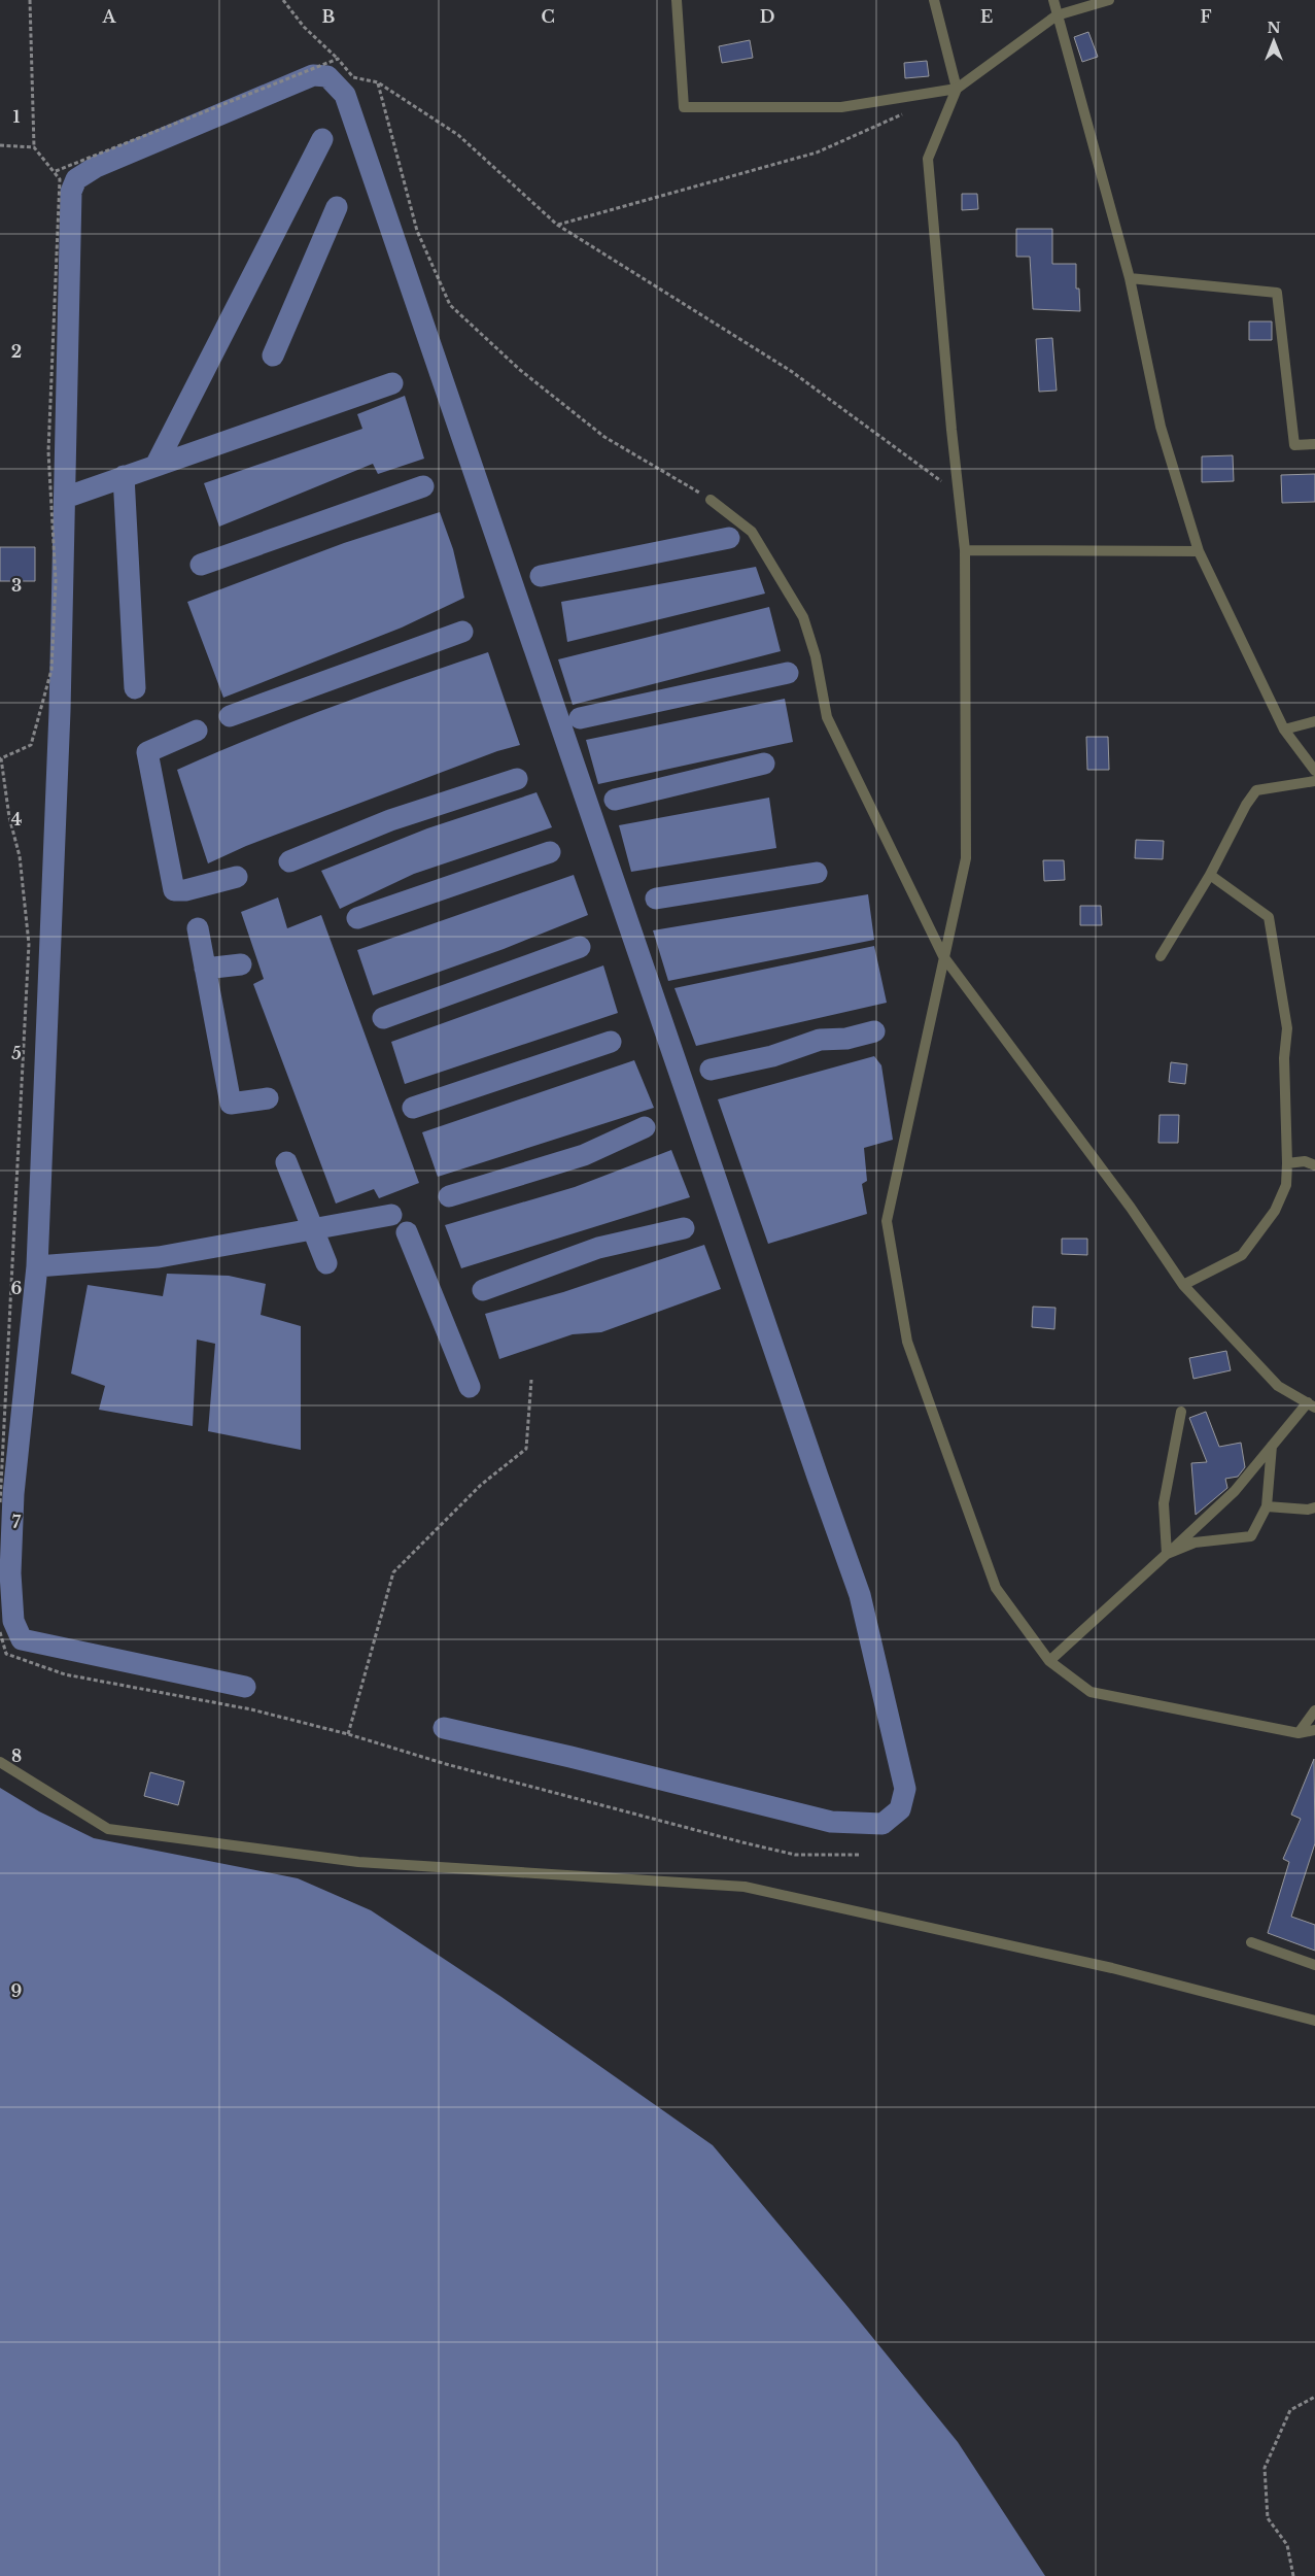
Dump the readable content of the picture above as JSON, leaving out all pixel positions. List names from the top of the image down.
{
  "north": "top",
  "grid": {
    "columns": [
      "A",
      "B",
      "C",
      "D",
      "E",
      "F"
    ],
    "rows": [
      "1",
      "2",
      "3",
      "4",
      "5",
      "6",
      "7",
      "8",
      "9"
    ]
  }
}
